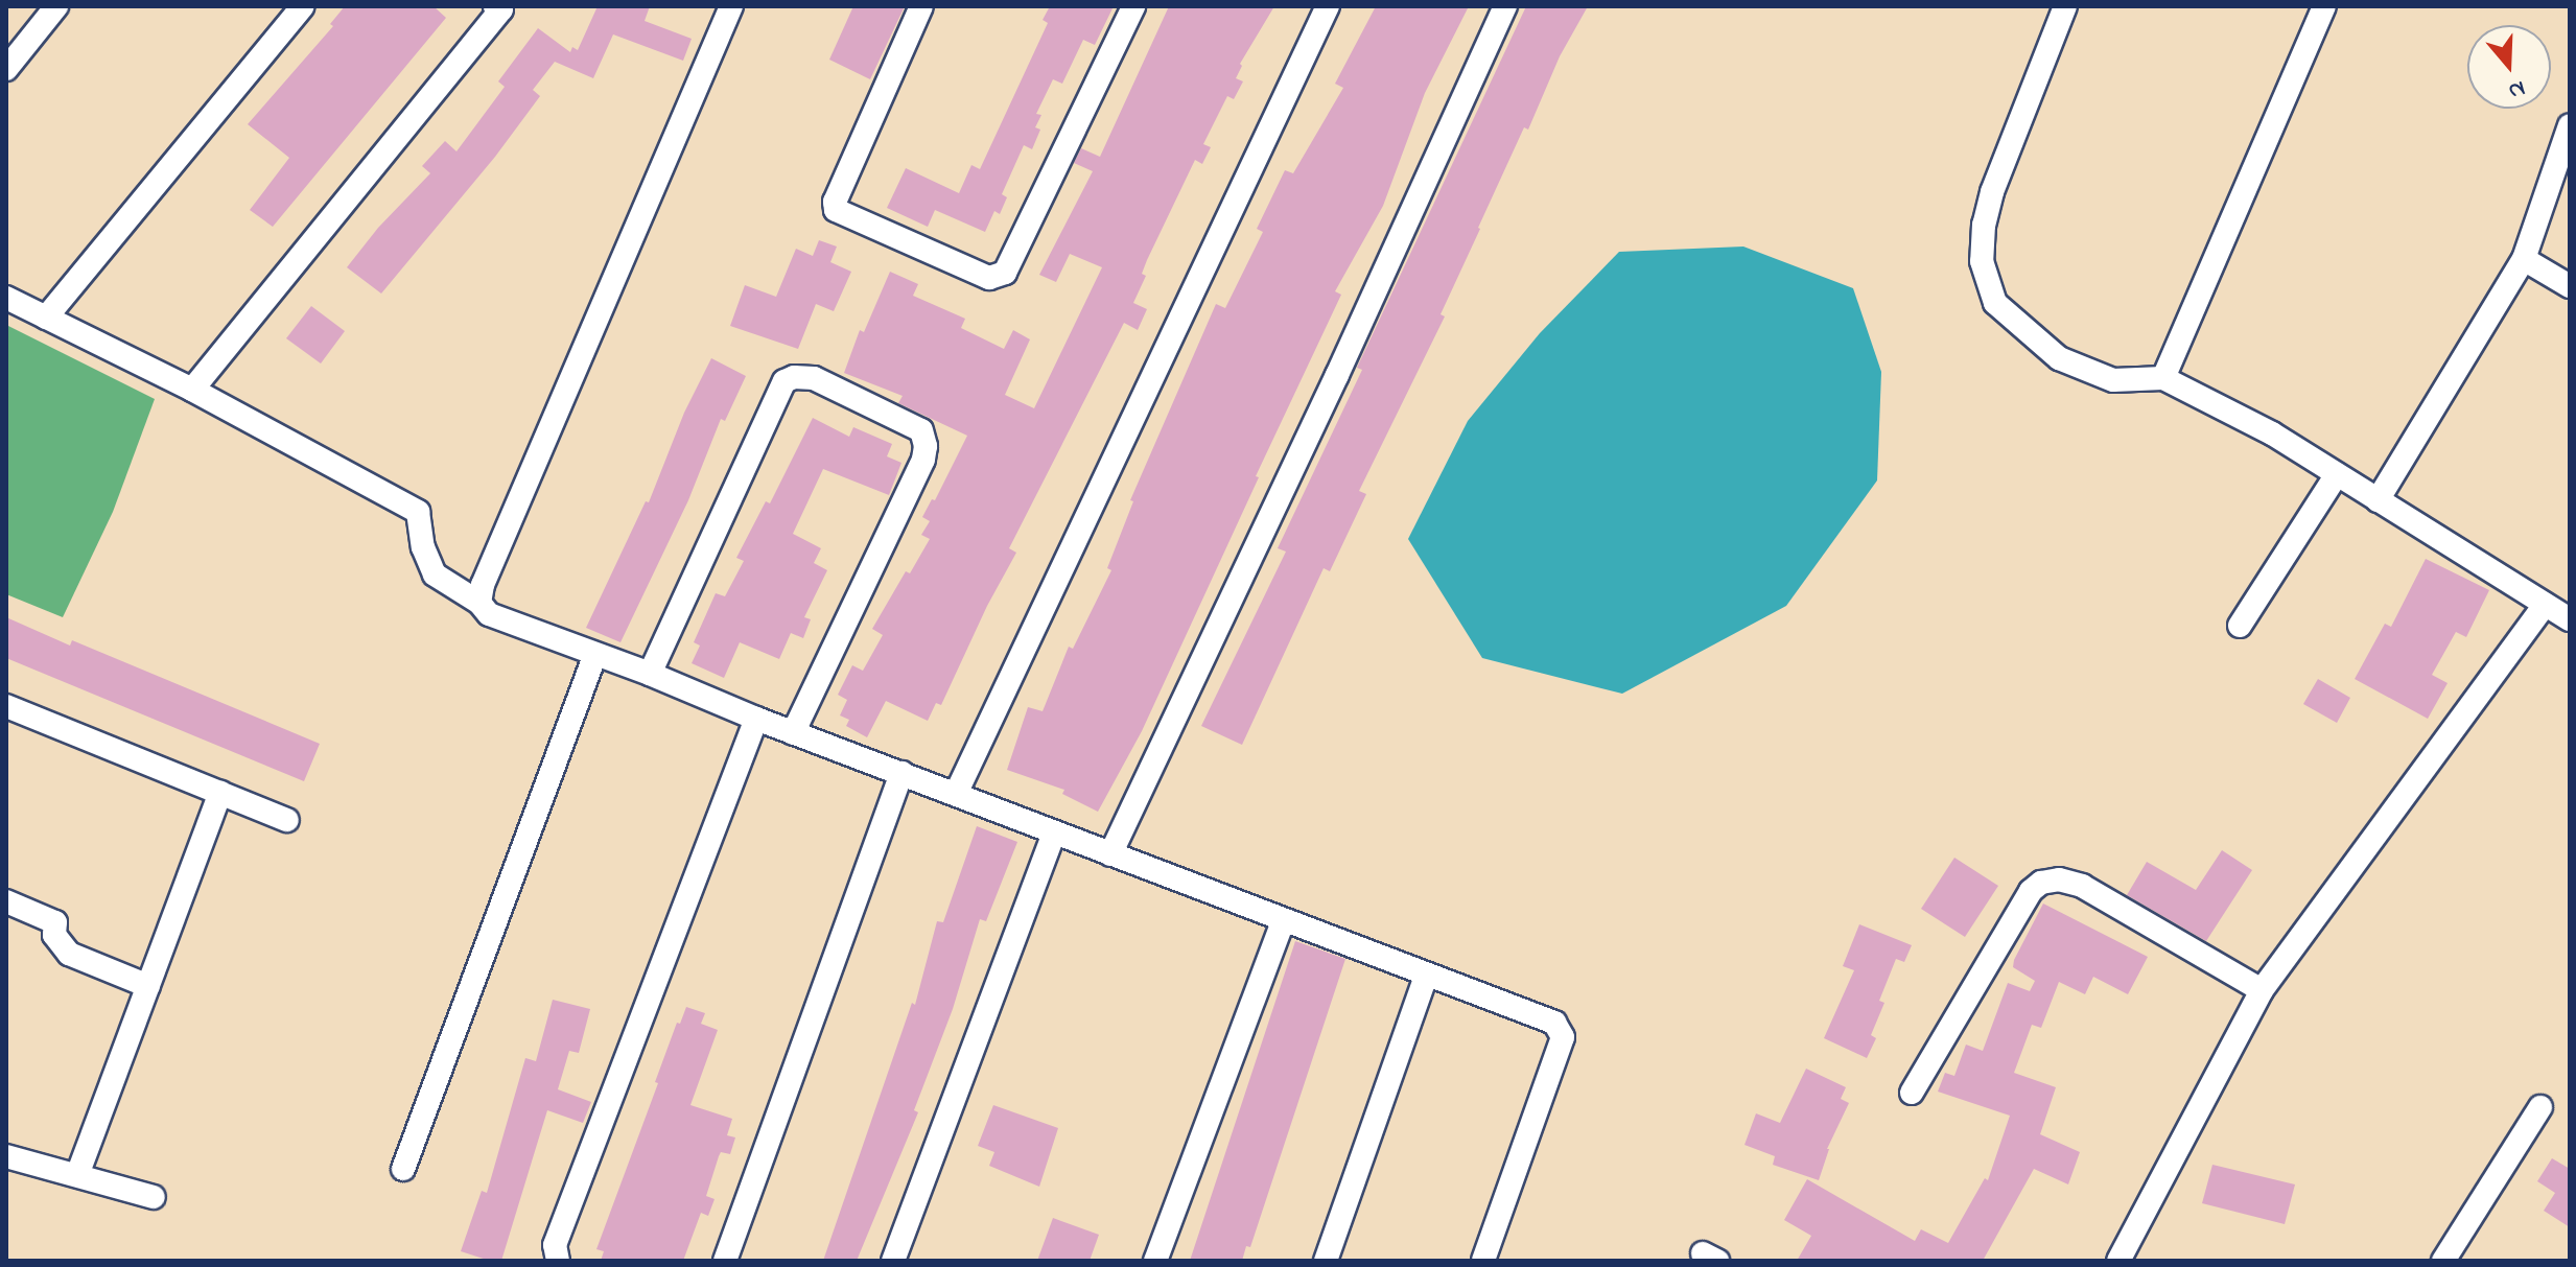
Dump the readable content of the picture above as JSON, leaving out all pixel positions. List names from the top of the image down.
{
  "north": "bottom"
}
